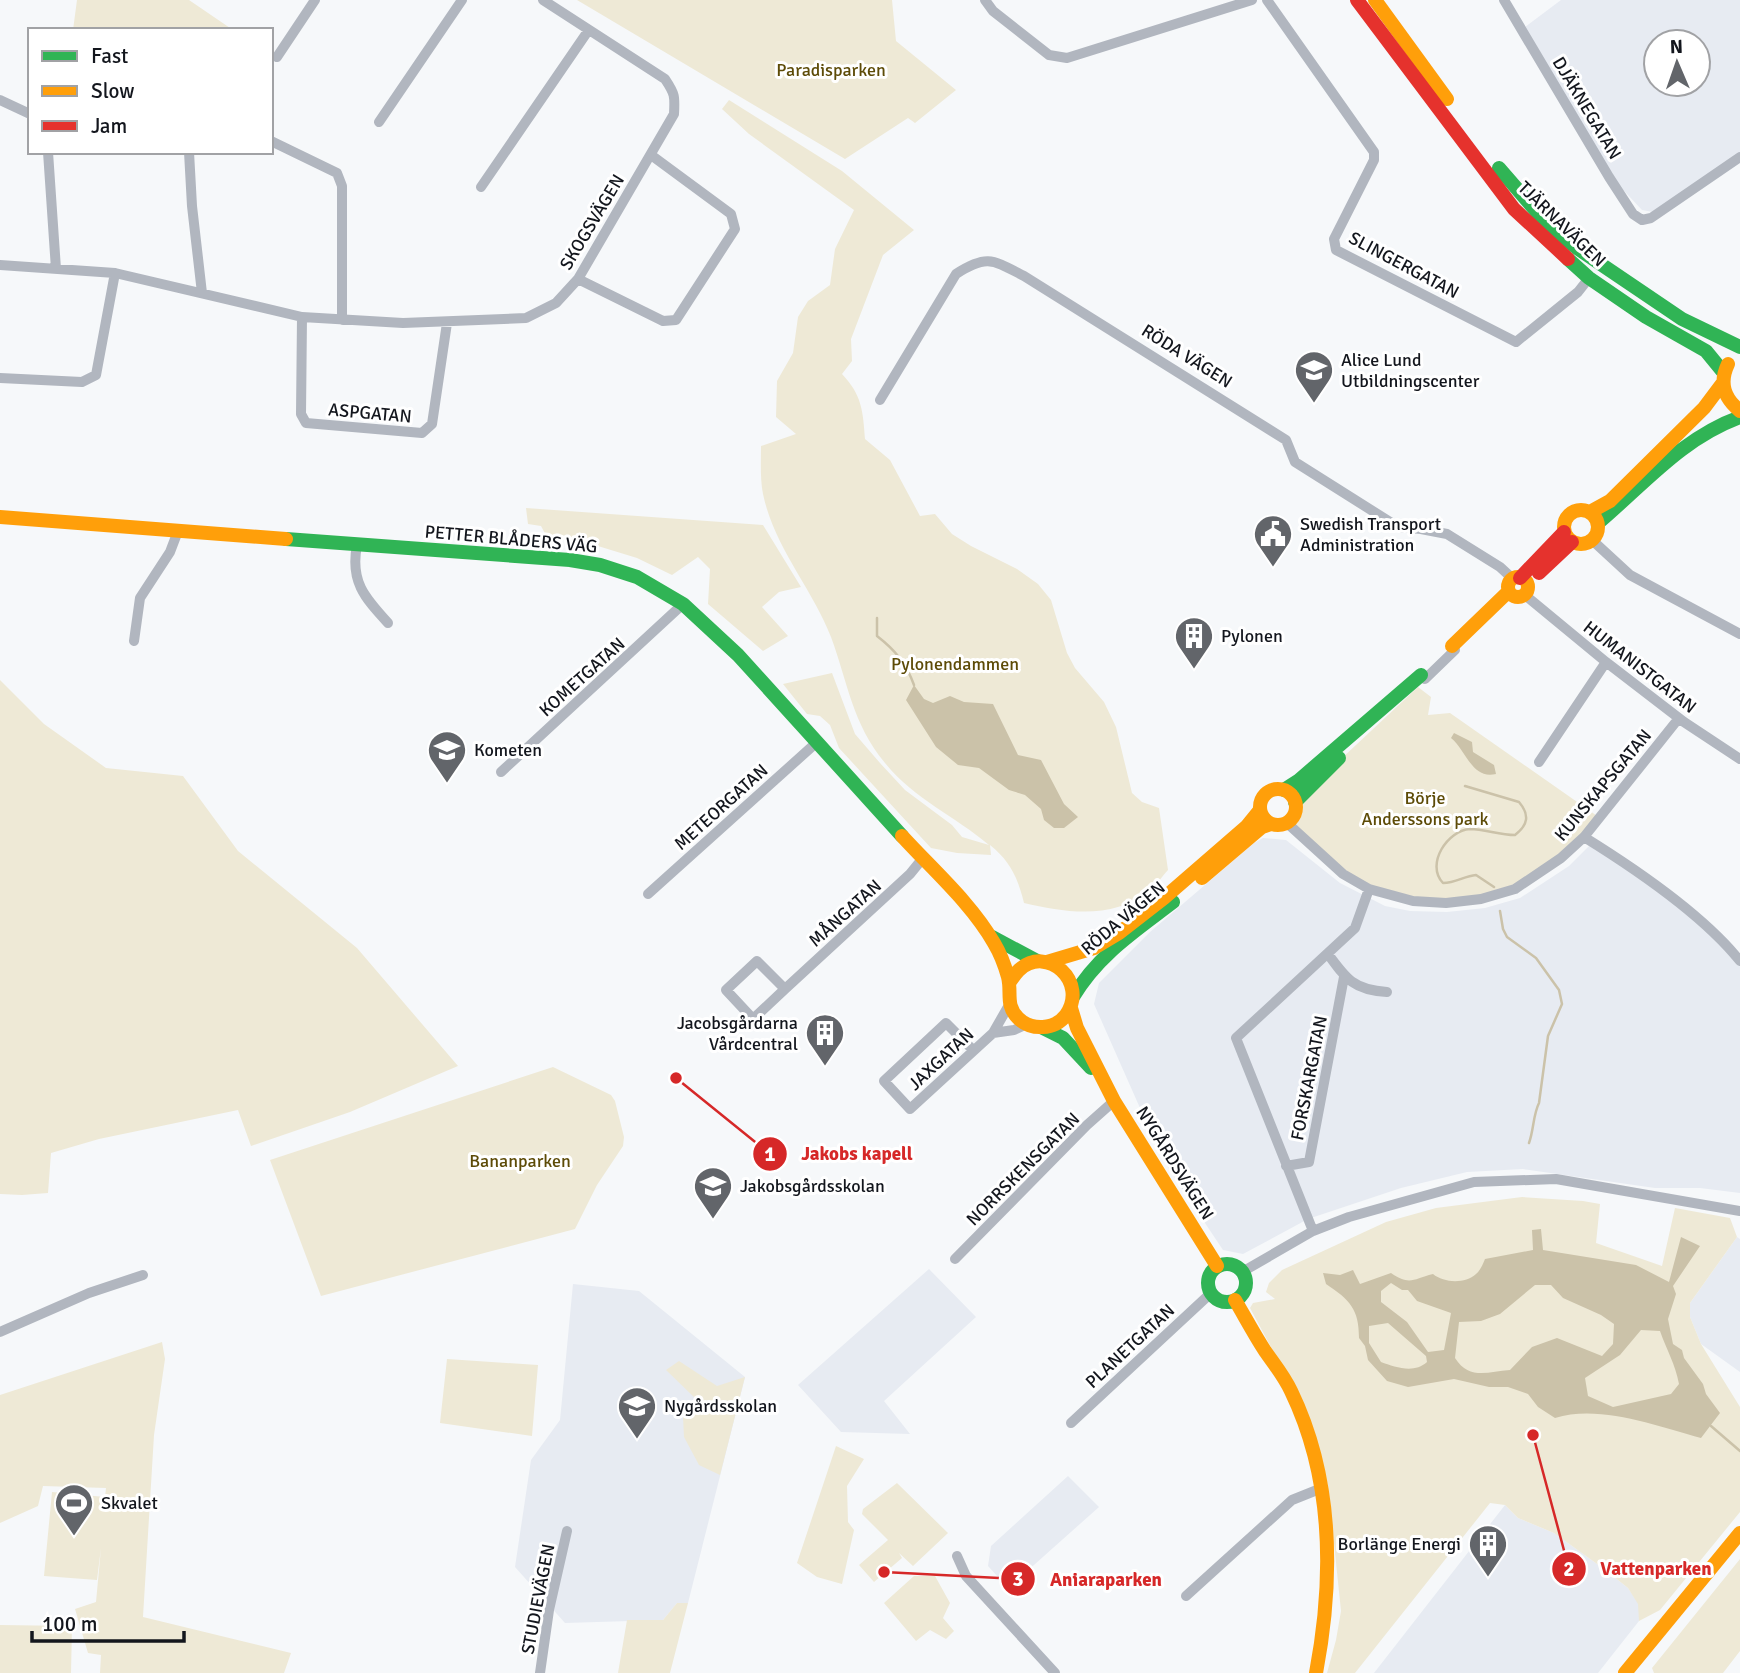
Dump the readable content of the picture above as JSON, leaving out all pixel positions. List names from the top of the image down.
{
  "streets": {
    "main road": [
      "TJÄRNAVÄGEN",
      "RÖDA VÄGEN",
      "PETTER BLÅDERS VÄG",
      "NYGÅRDSVÄGEN"
    ],
    "street": [
      "DJÄKNEGATAN",
      "SKOGSVÄGEN",
      "SLINGERGATAN",
      "ASPGATAN",
      "HUMANISTGATAN",
      "KOMETGATAN",
      "KUNSKAPSGATAN",
      "METEORGATAN",
      "MÅNGATAN",
      "JAXGATAN",
      "FORSKARGATAN",
      "NORRSKENSGATAN",
      "PLANETGATAN",
      "STUDIEVÄGEN"
    ]
  },
  "crossings": [
    ["SKOGSVÄGEN", "ASPGATAN"],
    ["TJÄRNAVÄGEN", "SLINGERGATAN"],
    ["RÖDA VÄGEN", "PETTER BLÅDERS VÄG"],
    ["RÖDA VÄGEN", "HUMANISTGATAN"],
    ["RÖDA VÄGEN", "KUNSKAPSGATAN"],
    ["RÖDA VÄGEN", "JAXGATAN"],
    ["RÖDA VÄGEN", "NYGÅRDSVÄGEN"],
    ["PETTER BLÅDERS VÄG", "KOMETGATAN"],
    ["PETTER BLÅDERS VÄG", "METEORGATAN"],
    ["PETTER BLÅDERS VÄG", "MÅNGATAN"],
    ["PETTER BLÅDERS VÄG", "JAXGATAN"],
    ["PETTER BLÅDERS VÄG", "NYGÅRDSVÄGEN"],
    ["HUMANISTGATAN", "KUNSKAPSGATAN"],
    ["KUNSKAPSGATAN", "FORSKARGATAN"],
    ["JAXGATAN", "NYGÅRDSVÄGEN"],
    ["NYGÅRDSVÄGEN", "NORRSKENSGATAN"],
    ["NYGÅRDSVÄGEN", "PLANETGATAN"]
  ],
  "parks": [
    "Paradisparken",
    "Pylonendammen",
    "Börje Anderssons park",
    "Bananparken"
  ],
  "places": {
    "school or university": [
      "Alice Lund Utbildningscenter",
      "Kometen",
      "Jakobsgårdsskolan",
      "Nygårdsskolan"
    ],
    "public building": ["Swedish Transport Administration"],
    "building": ["Pylonen", "Jacobsgårdarna Vårdcentral", "Borlänge Energi"],
    "other": ["Jakobs kapell", "Vattenparken", "Aniaraparken"],
    "sports": ["Skvalet"]
  },
  "legend": ["Fast", "Slow", "Jam"],
  "scale_bar": "100 m",
  "north": "top"
}
